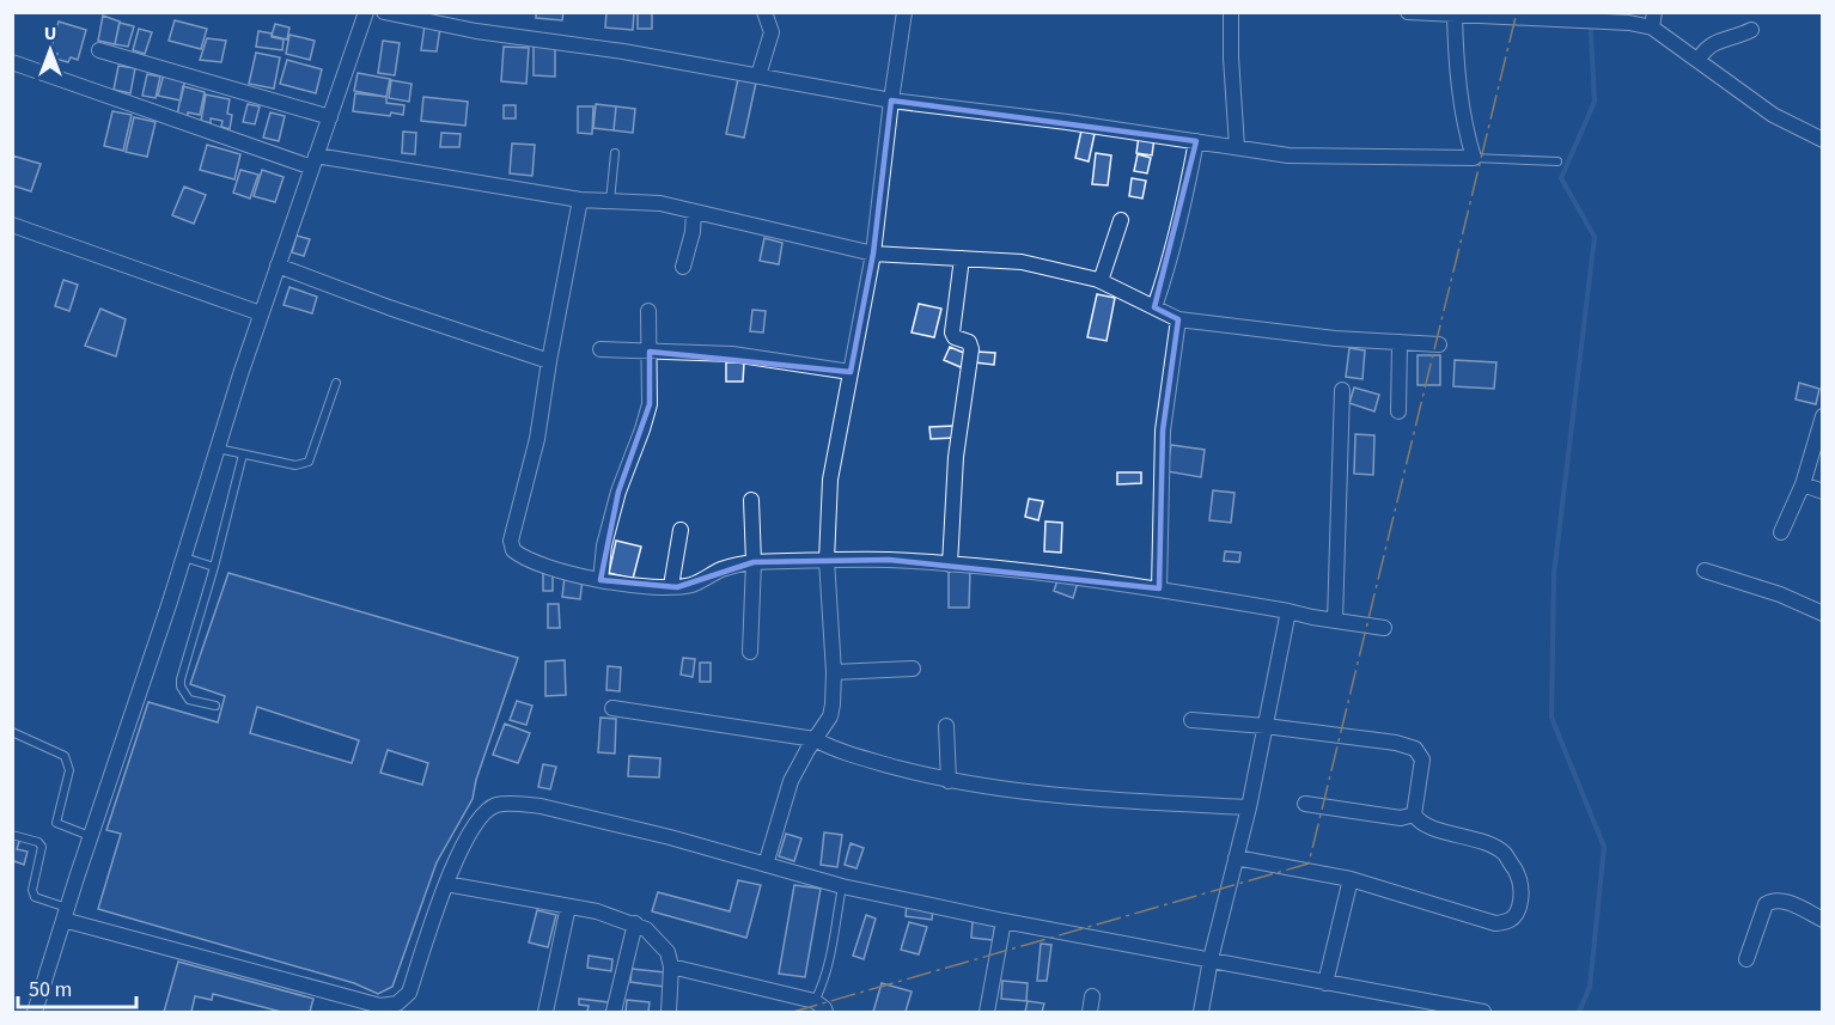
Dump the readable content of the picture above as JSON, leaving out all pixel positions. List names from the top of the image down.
{
  "scale_bar": "50 m",
  "north": "top"
}
